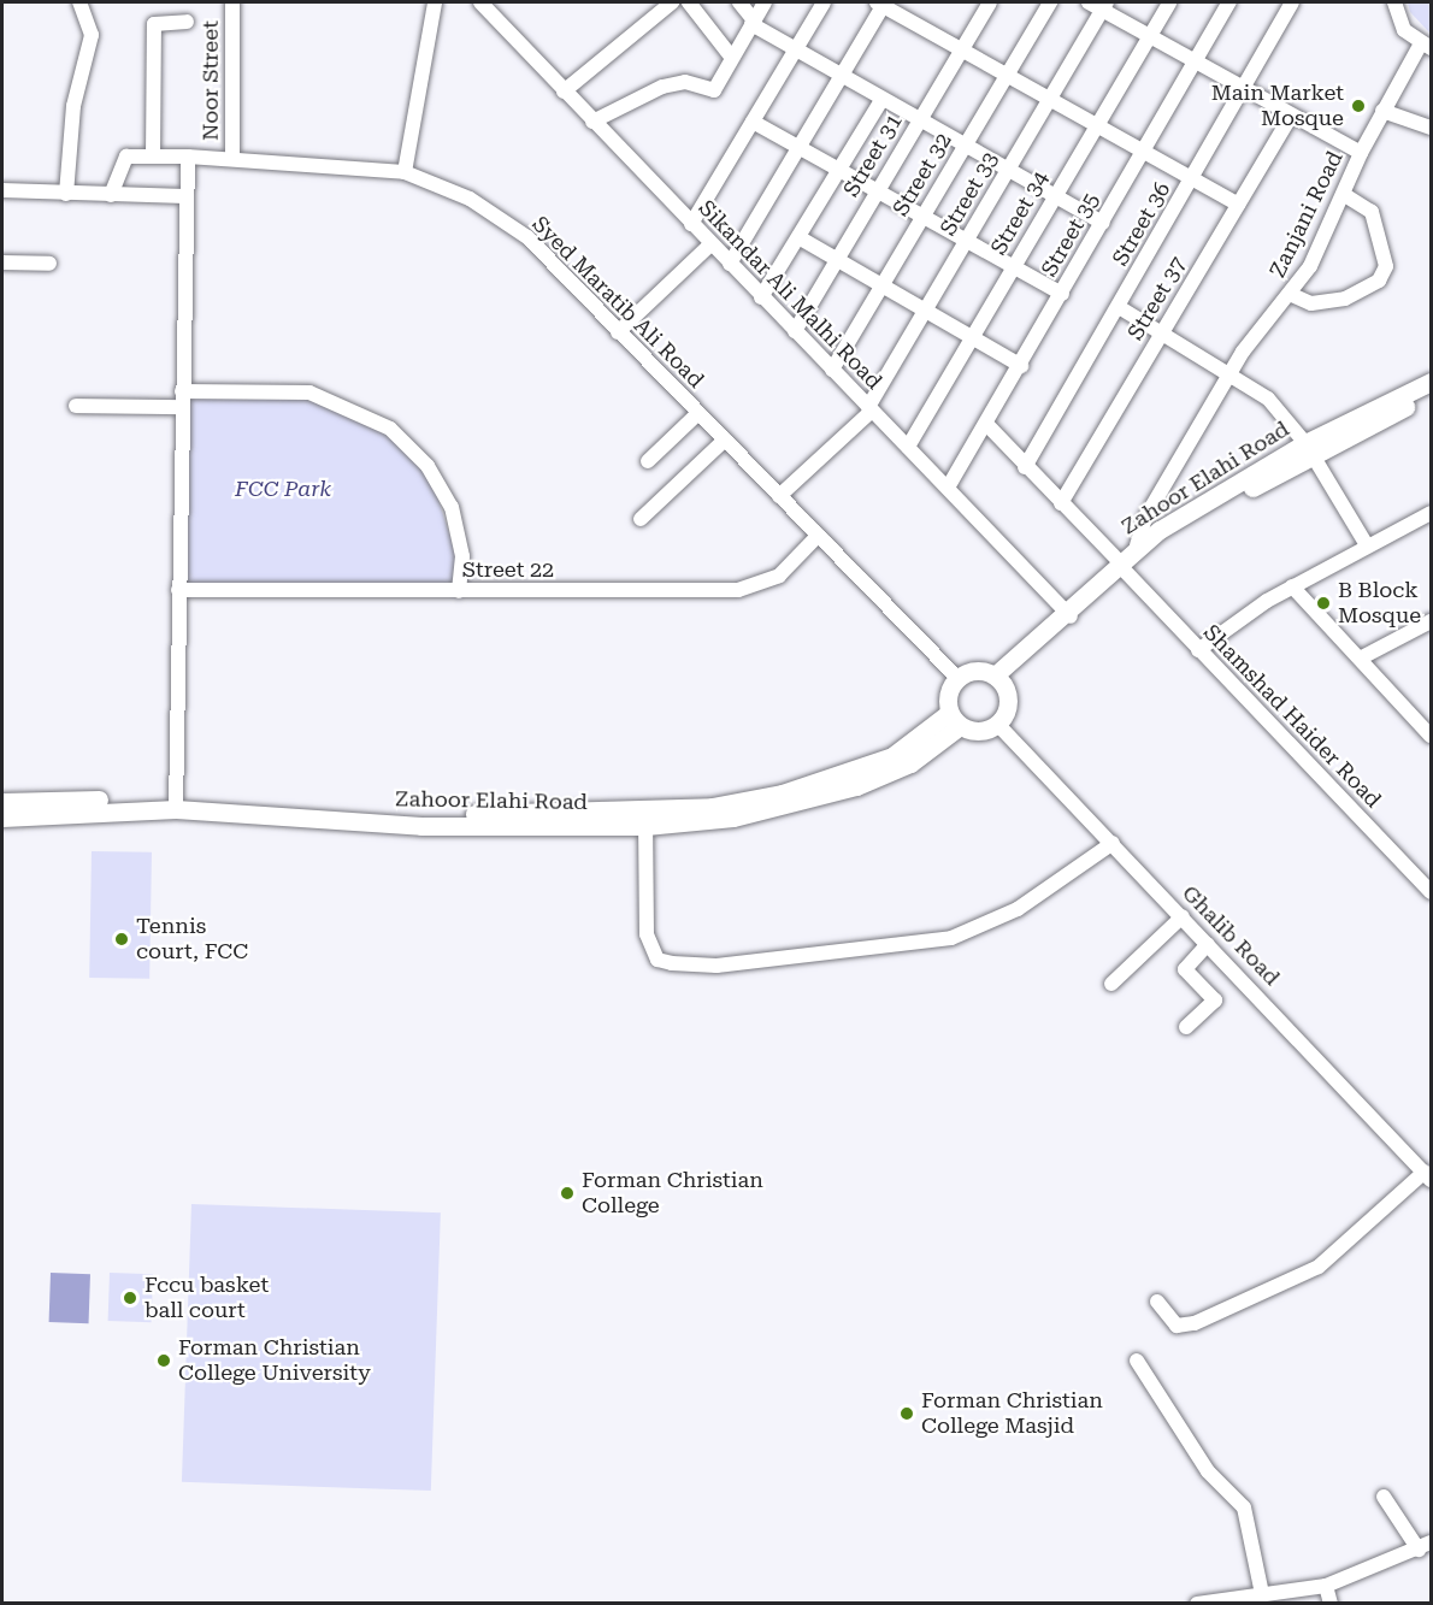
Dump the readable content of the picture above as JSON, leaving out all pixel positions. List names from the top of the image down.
{
  "streets": {
    "main road": ["Zahoor Elahi Road"],
    "street": [
      "Noor Street",
      "Street 31",
      "Street 32",
      "Street 33",
      "Street 34",
      "Zanjani Road",
      "Street 36",
      "Street 35",
      "Sikandar Ali Malhi Road",
      "Street 37",
      "Syed Maratib Ali Road",
      "Street 22",
      "Shamshad Haider Road",
      "Ghalib Road"
    ]
  },
  "crossings": [
    ["Noor Street", "Syed Maratib Ali Road"],
    ["Street 31", "Sikandar Ali Malhi Road"],
    ["Street 32", "Sikandar Ali Malhi Road"],
    ["Street 33", "Sikandar Ali Malhi Road"],
    ["Street 33", "Syed Maratib Ali Road"],
    ["Street 34", "Sikandar Ali Malhi Road"],
    ["Zanjani Road", "Zahoor Elahi Road"],
    ["Street 36", "Shamshad Haider Road"],
    ["Street 35", "Sikandar Ali Malhi Road"],
    ["Street 35", "Shamshad Haider Road"],
    ["Sikandar Ali Malhi Road", "Zahoor Elahi Road"],
    ["Street 37", "Shamshad Haider Road"],
    ["Syed Maratib Ali Road", "Zahoor Elahi Road"],
    ["Syed Maratib Ali Road", "Street 22"],
    ["Syed Maratib Ali Road", "Ghalib Road"],
    ["Zahoor Elahi Road", "Shamshad Haider Road"],
    ["Zahoor Elahi Road", "Ghalib Road"]
  ],
  "parks": ["FCC Park"],
  "places": [
    "Main Market Mosque",
    "B Block Mosque",
    "Tennis court, FCC",
    "Forman Christian College",
    "Fccu basket ball court",
    "Forman Christian College University",
    "Forman Christian College Masjid"
  ]
}
